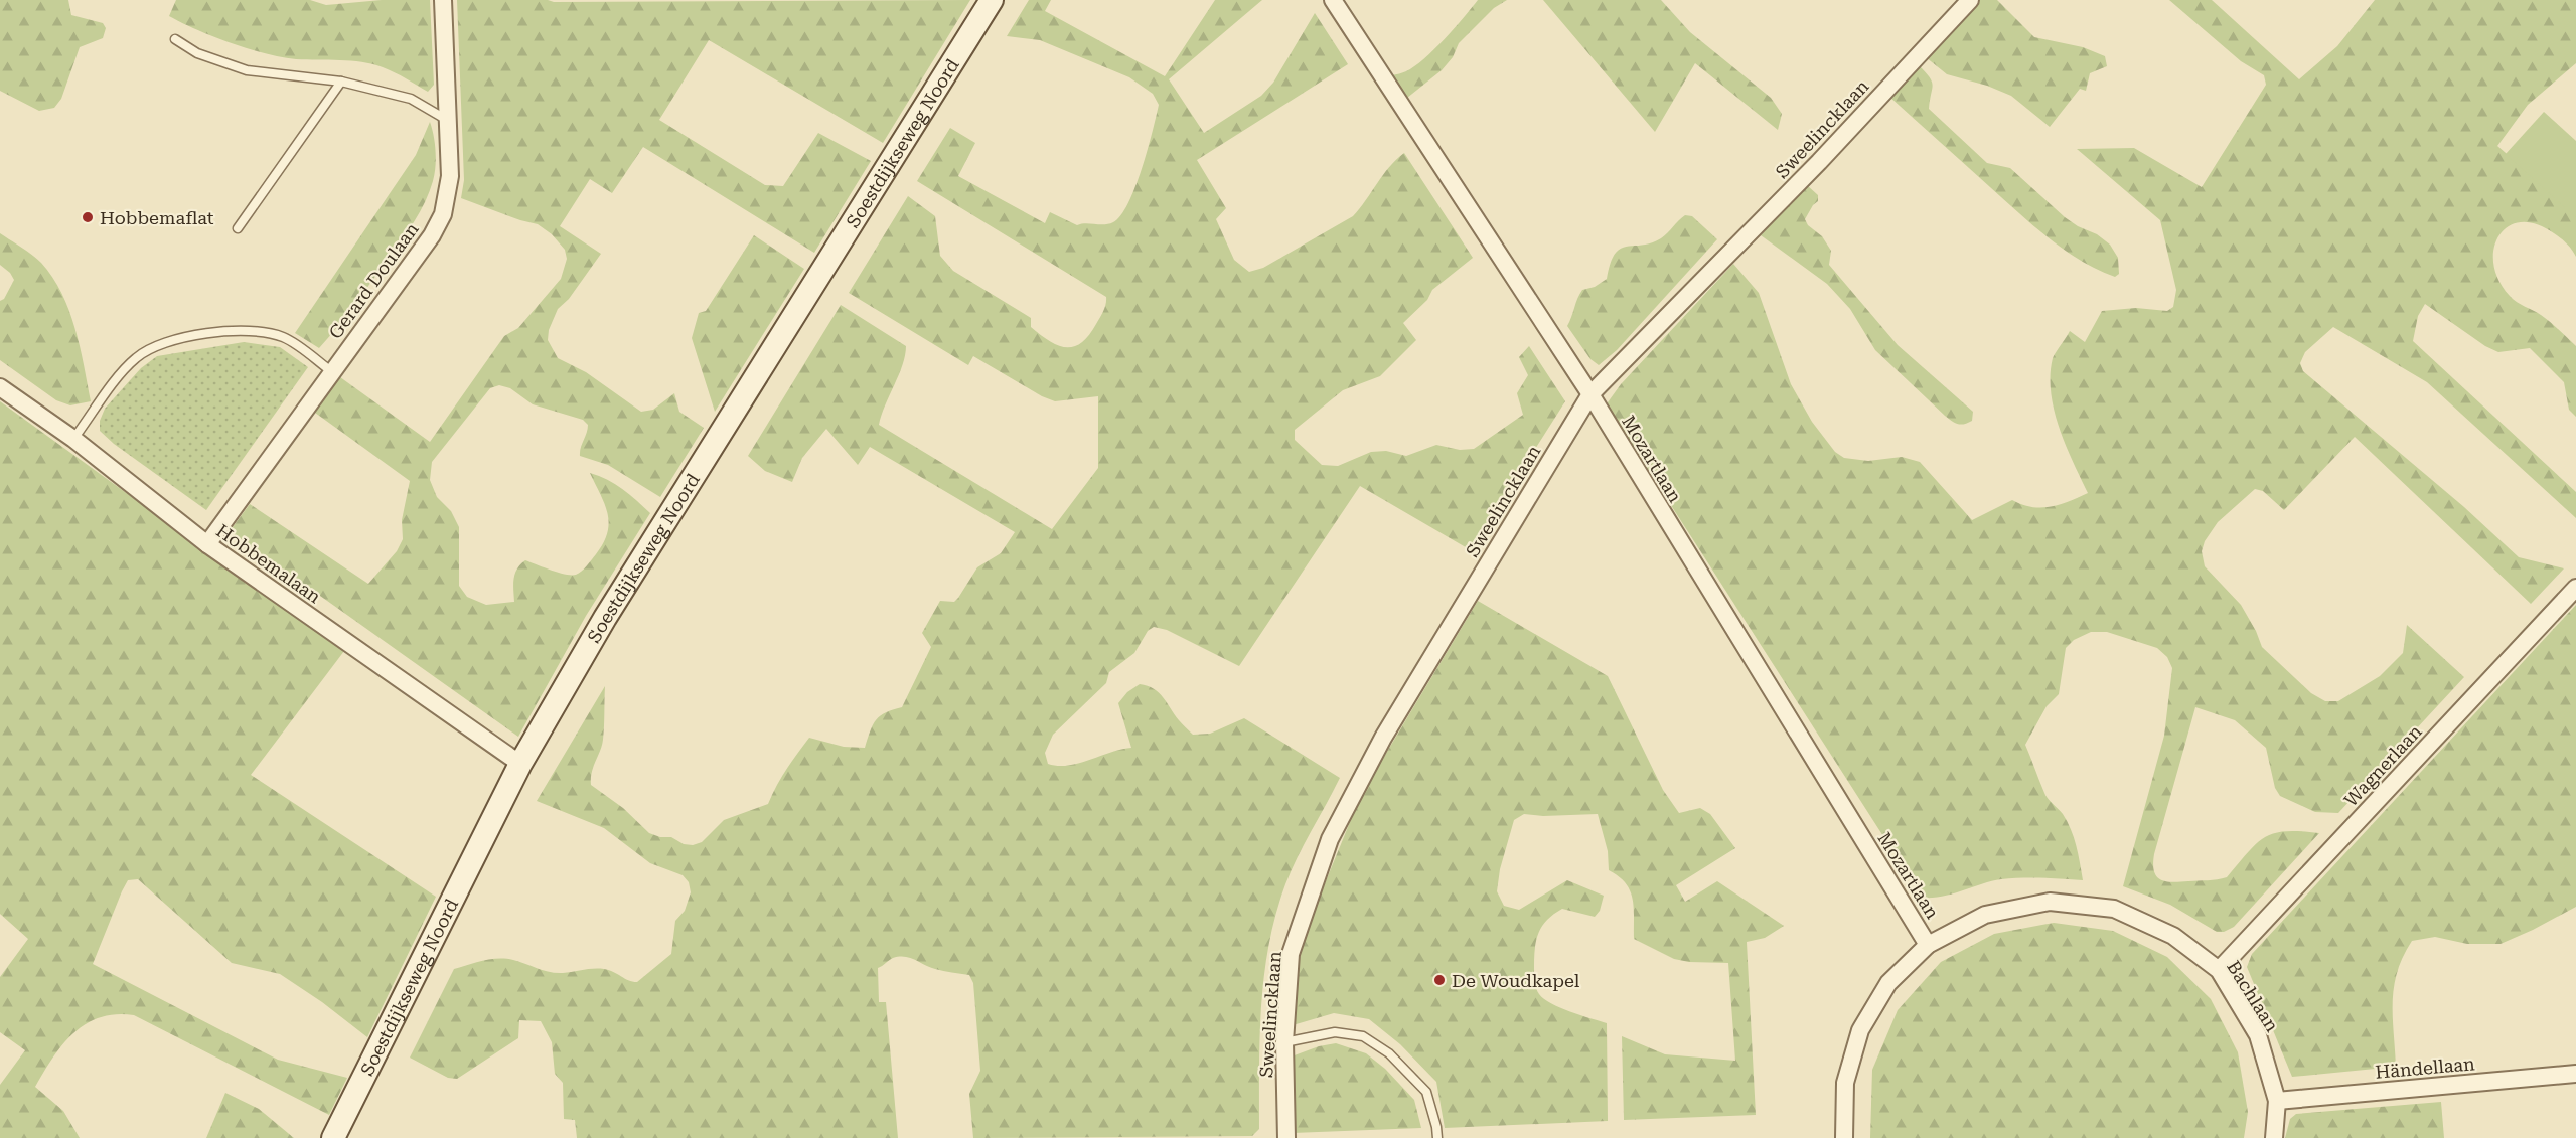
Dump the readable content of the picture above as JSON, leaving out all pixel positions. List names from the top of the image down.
{
  "streets": {
    "main road": ["Soestdijkseweg Noord"],
    "street": [
      "Sweelincklaan",
      "Gerard Doulaan",
      "Mozartlaan",
      "Hobbemalaan",
      "Wagnerlaan",
      "Bachlaan",
      "Händellaan"
    ]
  },
  "crossings": [
    ["Sweelincklaan", "Mozartlaan"],
    ["Soestdijkseweg Noord", "Hobbemalaan"],
    ["Gerard Doulaan", "Hobbemalaan"],
    ["Mozartlaan", "Bachlaan"],
    ["Wagnerlaan", "Bachlaan"],
    ["Bachlaan", "Händellaan"]
  ],
  "places": ["Hobbemaflat", "De Woudkapel"]
}
